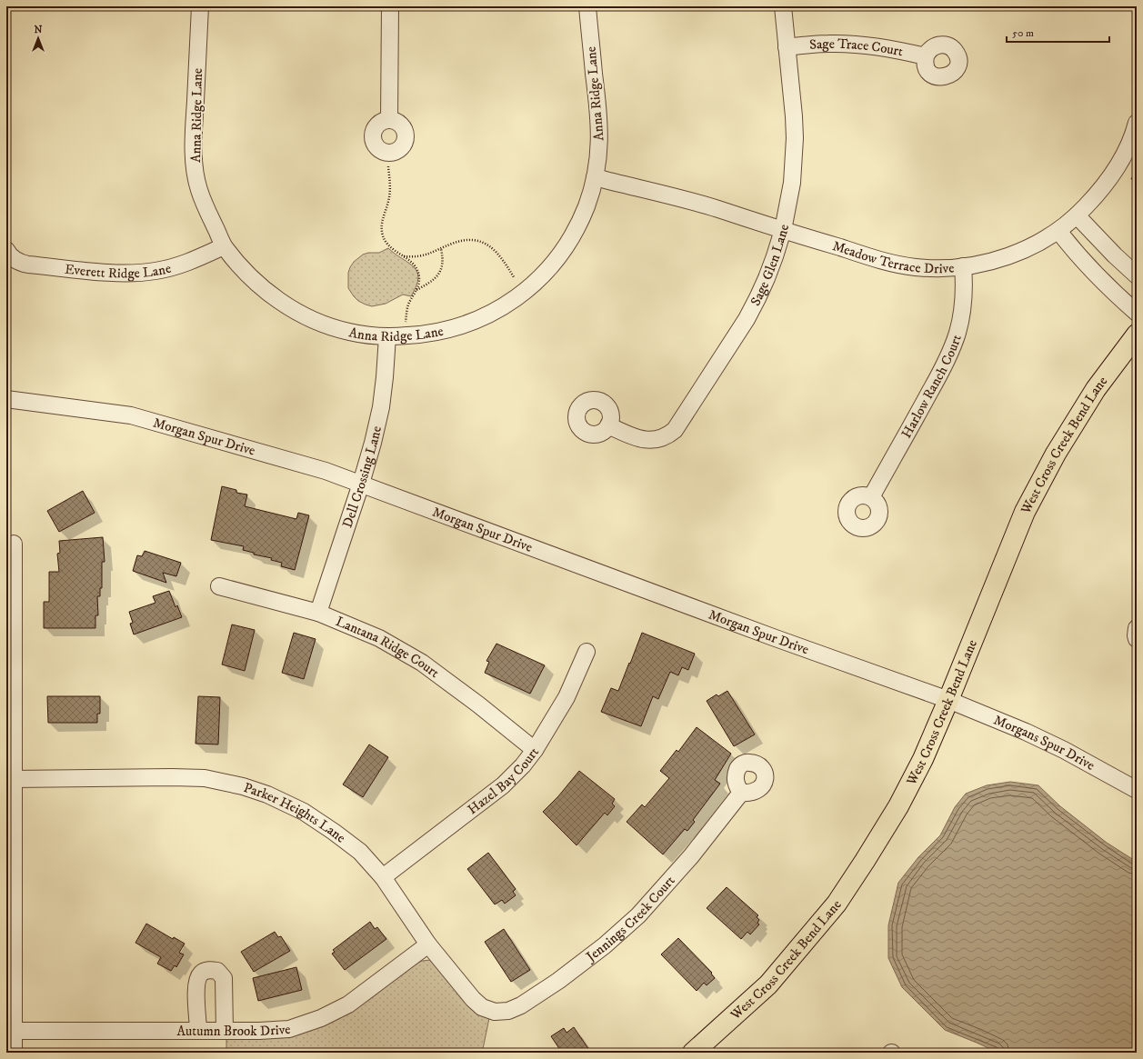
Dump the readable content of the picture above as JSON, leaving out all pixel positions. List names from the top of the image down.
{
  "streets": {
    "main road": ["West Cross Creek Bend Lane"],
    "street": [
      "Sage Trace Court",
      "Anna Ridge Lane",
      "Meadow Terrace Drive",
      "Sage Glen Lane",
      "Everett Ridge Lane",
      "Harlow Ranch Court",
      "Morgan Spur Drive",
      "Dell Crossing Lane",
      "Lantana Ridge Court",
      "Morgans Spur Drive",
      "Hazel Bay Court",
      "Parker Heights Lane",
      "Jennings Creek Court",
      "Autumn Brook Drive"
    ]
  },
  "crossings": [
    ["Sage Trace Court", "Sage Glen Lane"],
    ["Anna Ridge Lane", "Meadow Terrace Drive"],
    ["Anna Ridge Lane", "Everett Ridge Lane"],
    ["Anna Ridge Lane", "Dell Crossing Lane"],
    ["Meadow Terrace Drive", "Sage Glen Lane"],
    ["Meadow Terrace Drive", "Harlow Ranch Court"],
    ["Morgan Spur Drive", "West Cross Creek Bend Lane"],
    ["Morgan Spur Drive", "Dell Crossing Lane"],
    ["Morgan Spur Drive", "Morgans Spur Drive"],
    ["West Cross Creek Bend Lane", "Morgans Spur Drive"],
    ["Dell Crossing Lane", "Lantana Ridge Court"],
    ["Lantana Ridge Court", "Hazel Bay Court"],
    ["Hazel Bay Court", "Parker Heights Lane"],
    ["Parker Heights Lane", "Jennings Creek Court"],
    ["Parker Heights Lane", "Autumn Brook Drive"]
  ],
  "scale_bar": "50 m",
  "north": "top"
}
